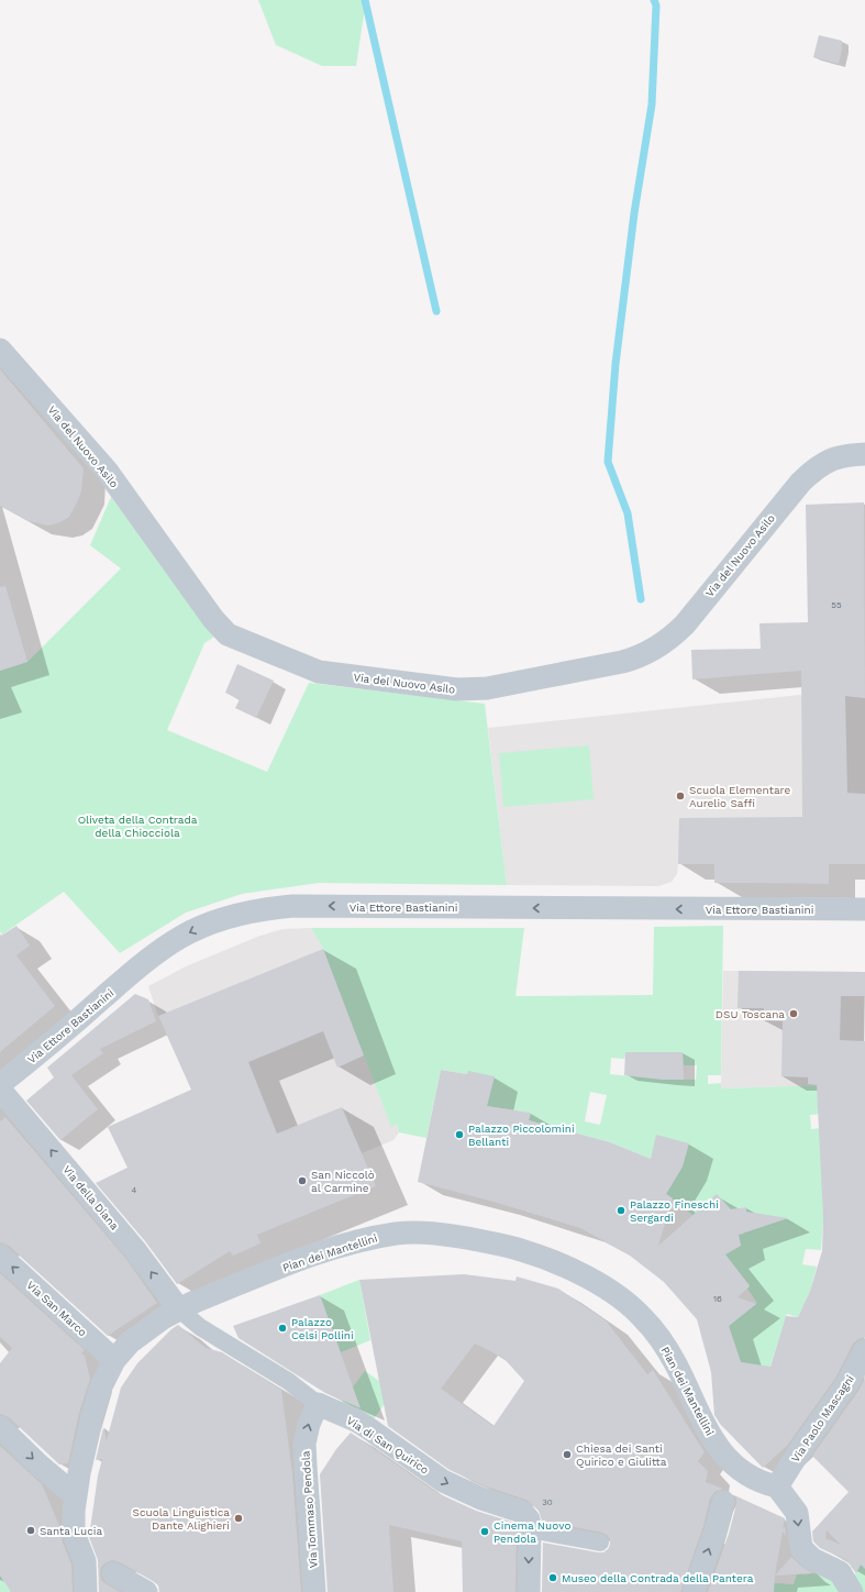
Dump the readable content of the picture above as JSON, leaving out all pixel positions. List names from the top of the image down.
{
  "streets": {
    "street": [
      "Via del Nuovo Asilo",
      "Via Ettore Bastianini",
      "Via della Diana",
      "Pian dei Mantellini",
      "Via San Marco",
      "Via Paolo Mascagni",
      "Via di San Quirico",
      "Via Tommaso Pendola"
    ]
  },
  "crossings": [
    ["Via della Diana", "Pian dei Mantellini"],
    ["Via della Diana", "Via di San Quirico"],
    ["Pian dei Mantellini", "Via San Marco"],
    ["Pian dei Mantellini", "Via Paolo Mascagni"],
    ["Pian dei Mantellini", "Via di San Quirico"],
    ["Via di San Quirico", "Via Tommaso Pendola"]
  ],
  "one_way": [
    "Via Ettore Bastianini",
    "Via della Diana",
    "Via San Marco",
    "Via di San Quirico",
    "Via Tommaso Pendola"
  ],
  "parks": ["Oliveta della Contrada della Chiocciola"],
  "places": [
    "Scuola Elementare Aurelio Saffi",
    "DSU Toscana",
    "Palazzo Piccolomini Bellanti",
    "San Niccolò al Carmine",
    "Palazzo Fineschi Sergardi",
    "Palazzo Celsi Pollini",
    "Chiesa dei Santi Quirico e Giulitta",
    "Scuola Linguistica Dante Alighieri",
    "Santa Lucia",
    "Cinema Nuovo Pendola",
    "Museo della Contrada della Pantera"
  ],
  "house_numbers": [
    "55",
    "4",
    "16",
    "30"
  ]
}
